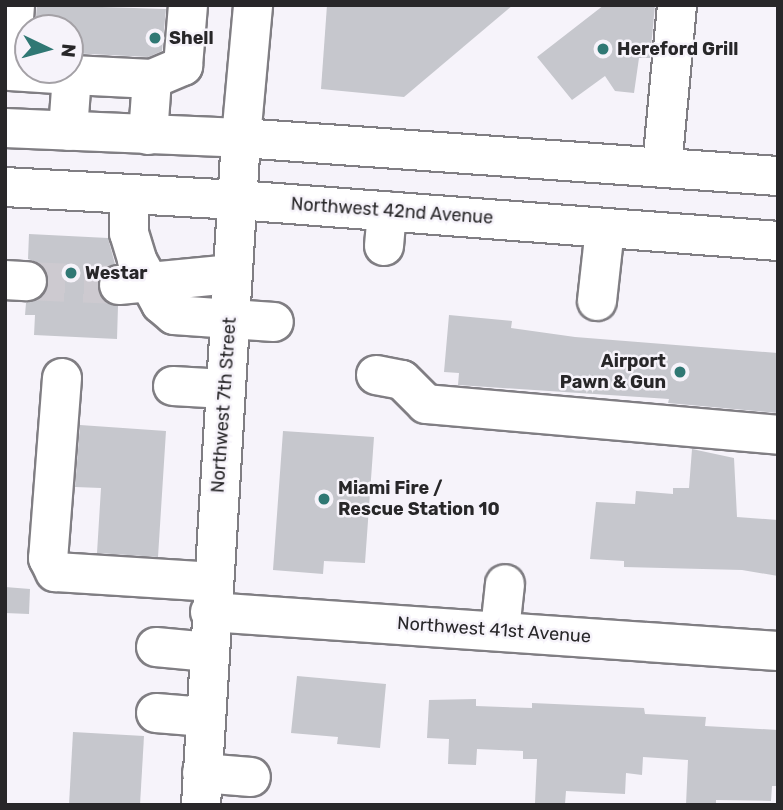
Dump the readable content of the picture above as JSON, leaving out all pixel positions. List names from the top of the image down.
{
  "streets": {
    "main road": ["Northwest 42nd Avenue", "Northwest 7th Street", "Northwest 41st Avenue"]
  },
  "crossings": [
    ["Northwest 42nd Avenue", "Northwest 7th Street"],
    ["Northwest 7th Street", "Northwest 41st Avenue"]
  ],
  "places": [
    "Shell",
    "Hereford Grill",
    "Westar",
    "Airport Pawn & Gun",
    "Miami Fire / Rescue Station 10"
  ],
  "north": "right"
}
